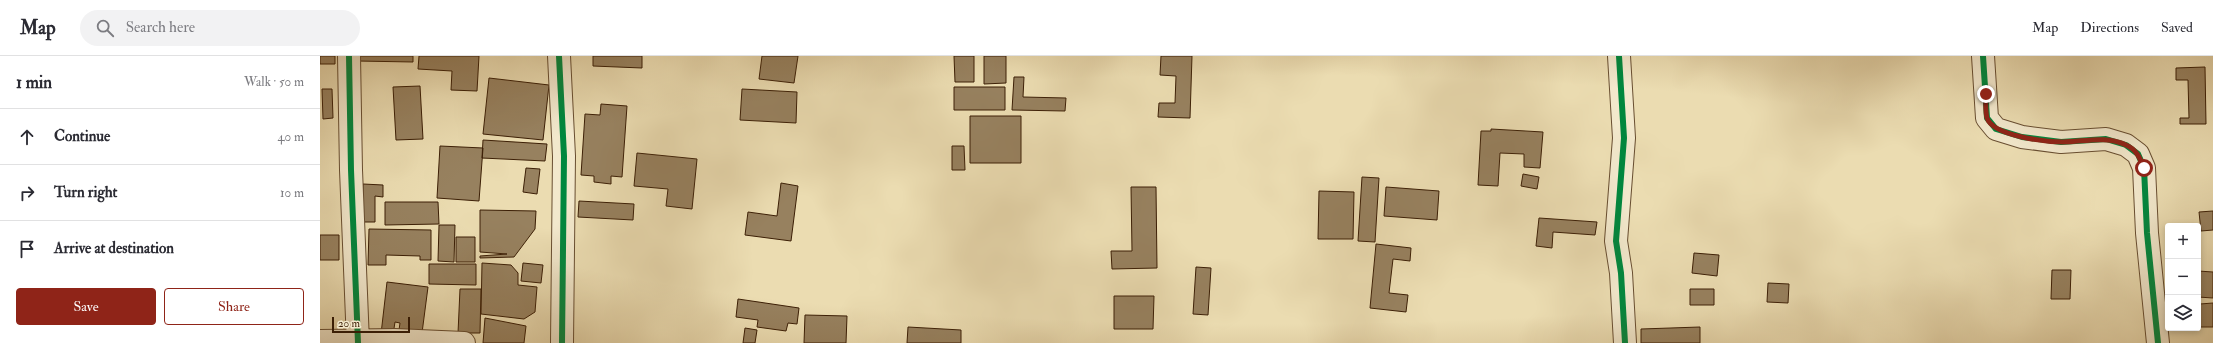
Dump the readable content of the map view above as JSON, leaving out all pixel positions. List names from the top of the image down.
{
  "scale_bar": "20 m",
  "page": {
    "header": "Map",
    "search": "Search here",
    "nav": ["Map", "Directions", "Saved"],
    "heading": ["1 min", "Walk · 50 m"],
    "list": [
      ["Continue", "40 m"],
      ["Turn right", "10 m"],
      "Arrive at destination"
    ],
    "map_buttons": ["+", "−"],
    "buttons": ["Save", "Share"],
    "scale": "20 m"
  }
}
